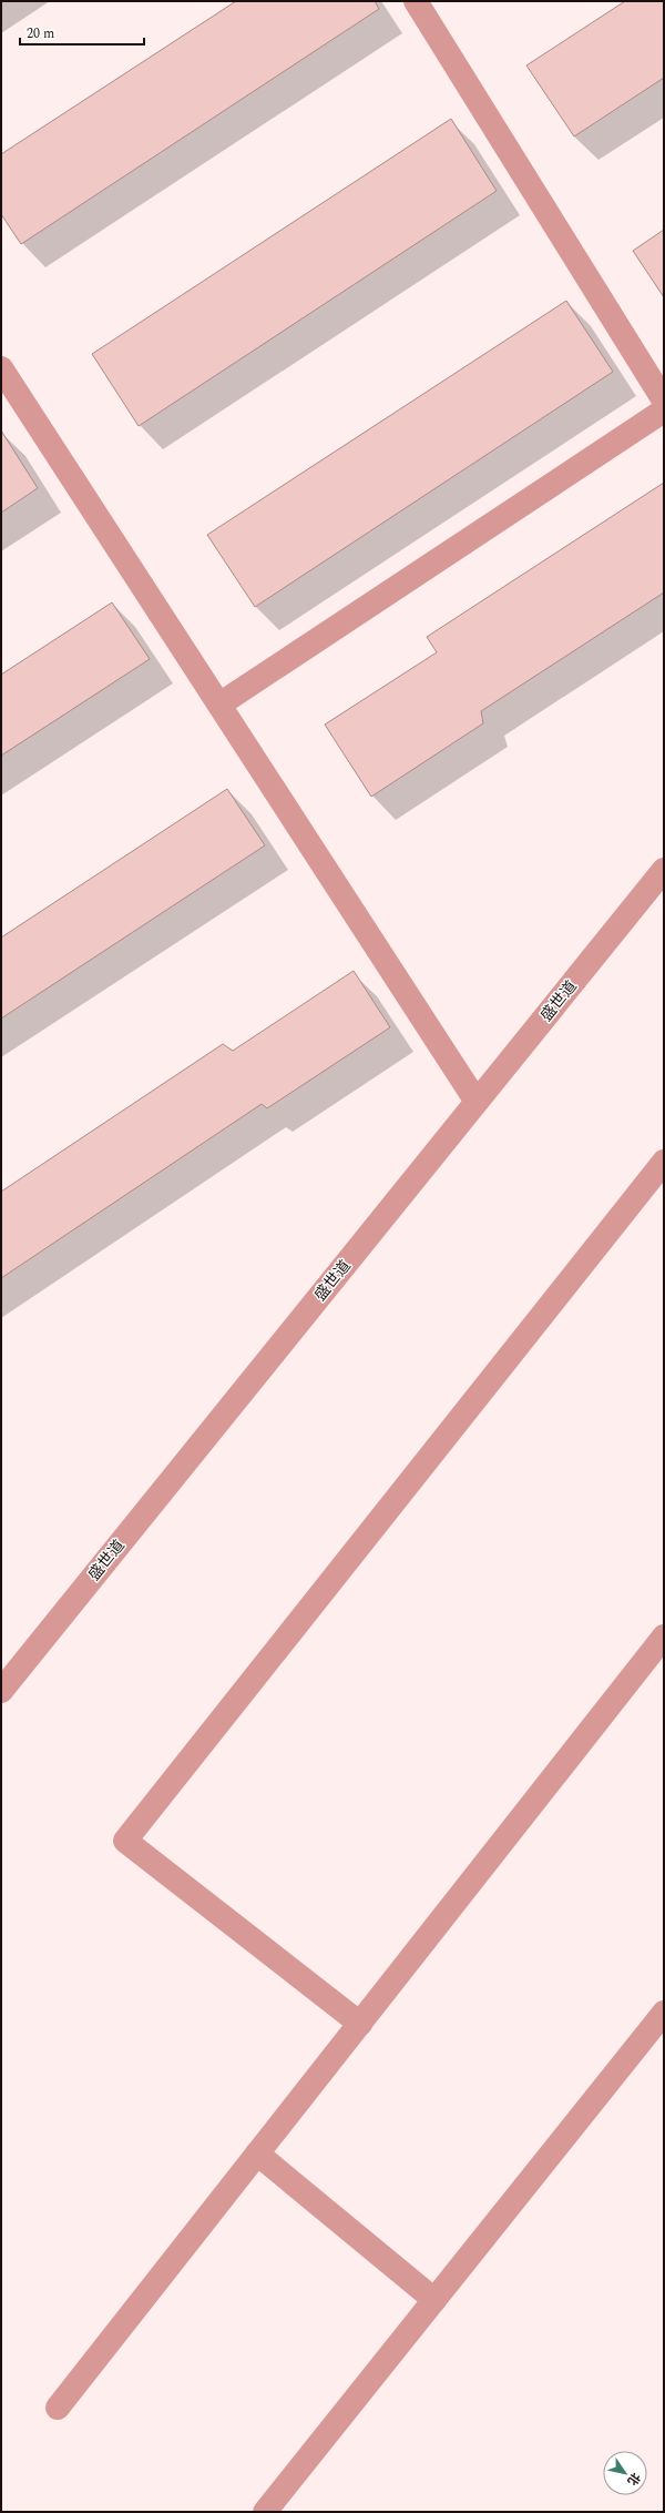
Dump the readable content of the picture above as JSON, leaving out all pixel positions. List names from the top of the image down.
{
  "streets": {
    "street": ["盛世道"]
  },
  "scale_bar": "20 m",
  "north": "bottom right"
}
